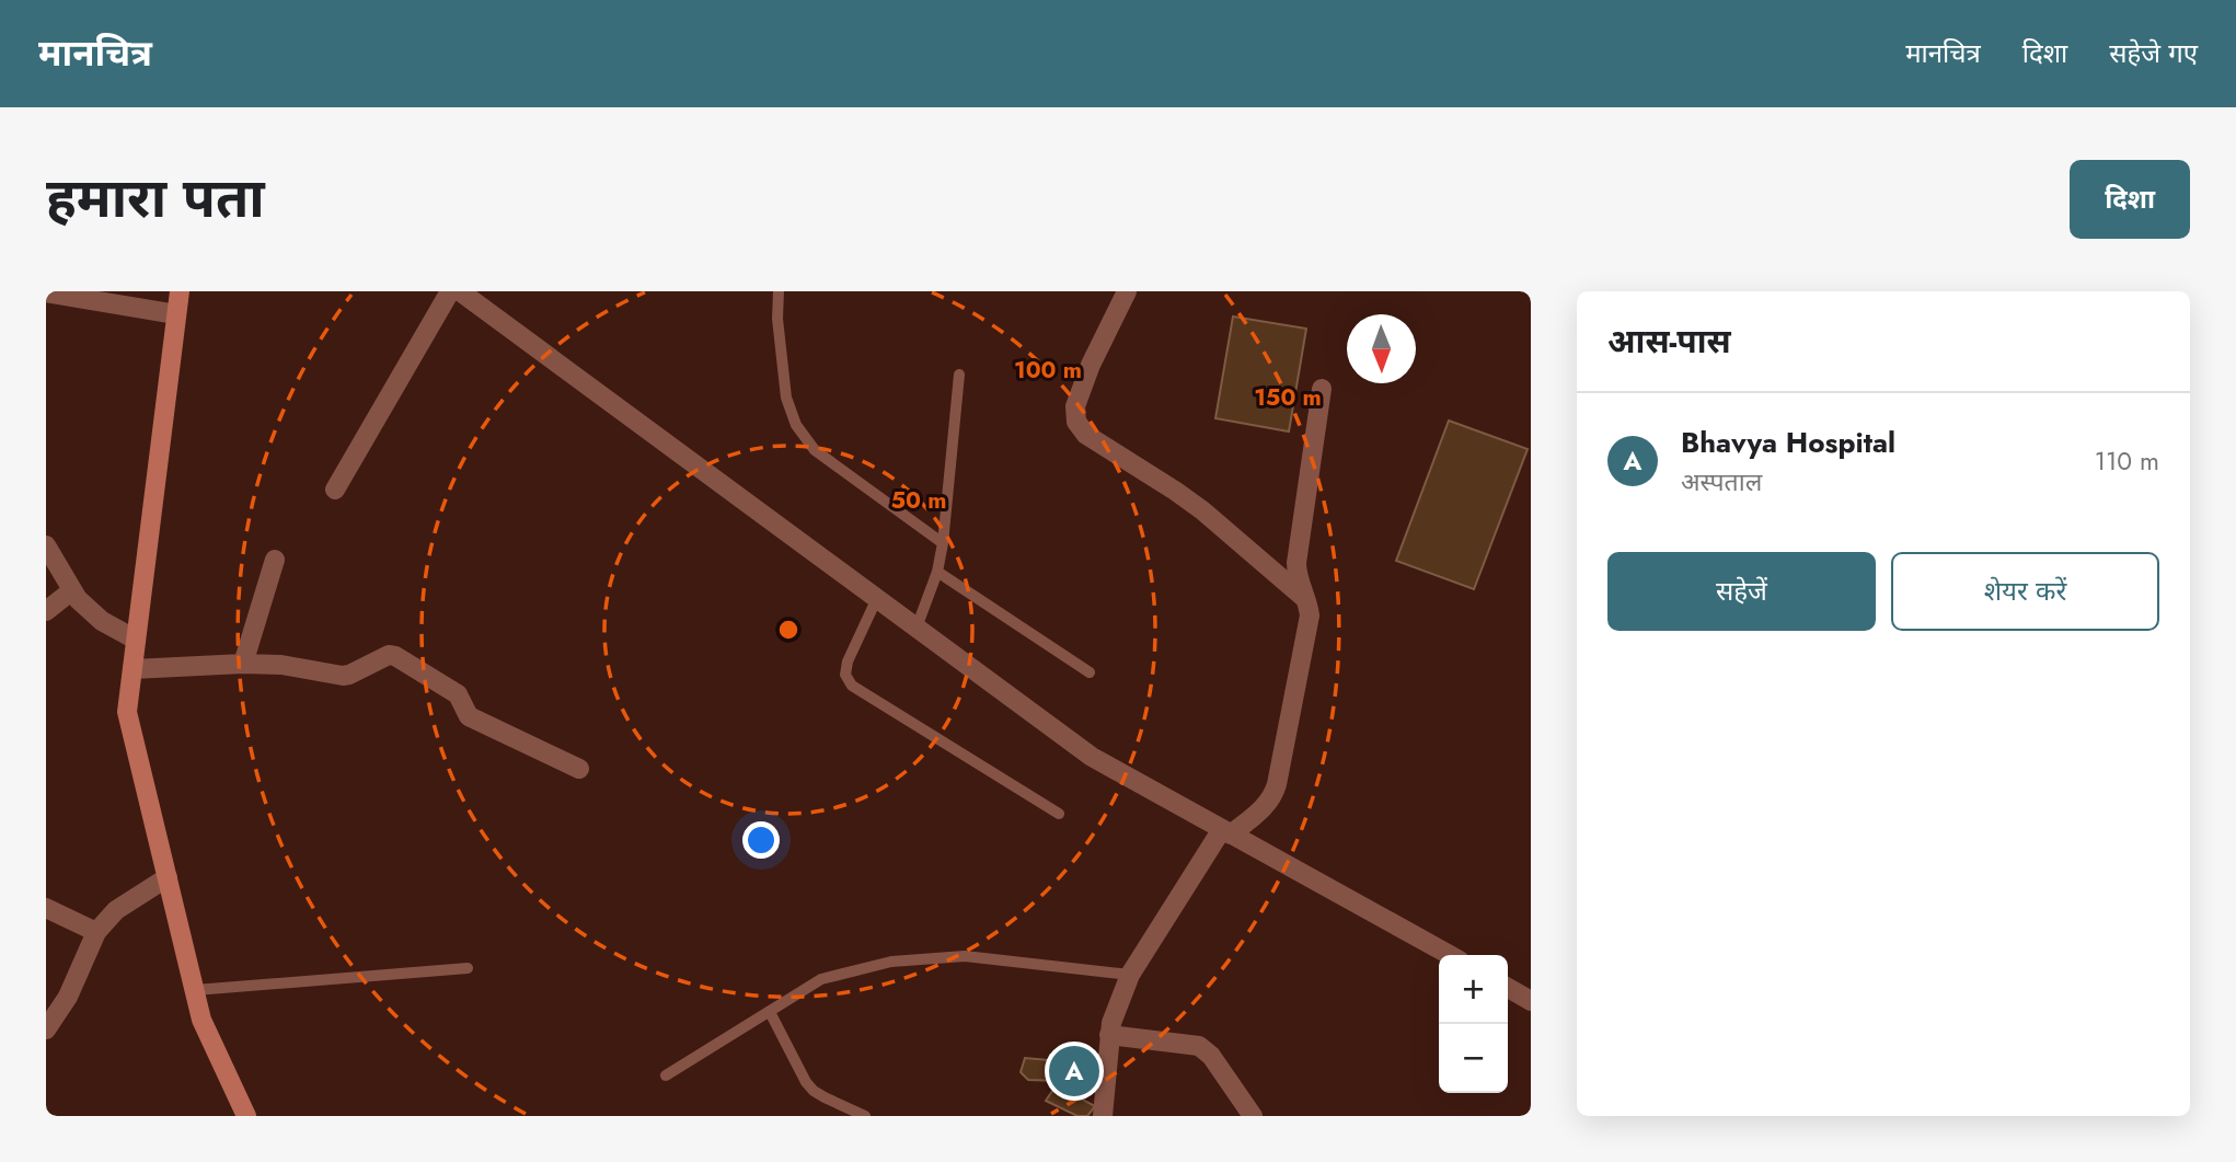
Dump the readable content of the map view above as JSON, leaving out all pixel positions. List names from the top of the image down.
{
  "north": "bottom",
  "page": {
    "header": "मानचित्र",
    "nav": ["मानचित्र", "दिशा", "सहेजे गए"],
    "title": "हमारा पता",
    "buttons": [
      "दिशा",
      ["सहेजें", "शेयर करें"]
    ],
    "heading": "आस-पास",
    "list": [
      {
        "mark": "A",
        "name": "Bhavya Hospital",
        "note": "अस्पताल",
        "value": "110 m"
      }
    ],
    "map_buttons": ["+", "−"],
    "pins": "A"
  },
  "rings": ["100 m", "150 m", "50 m"]
}
